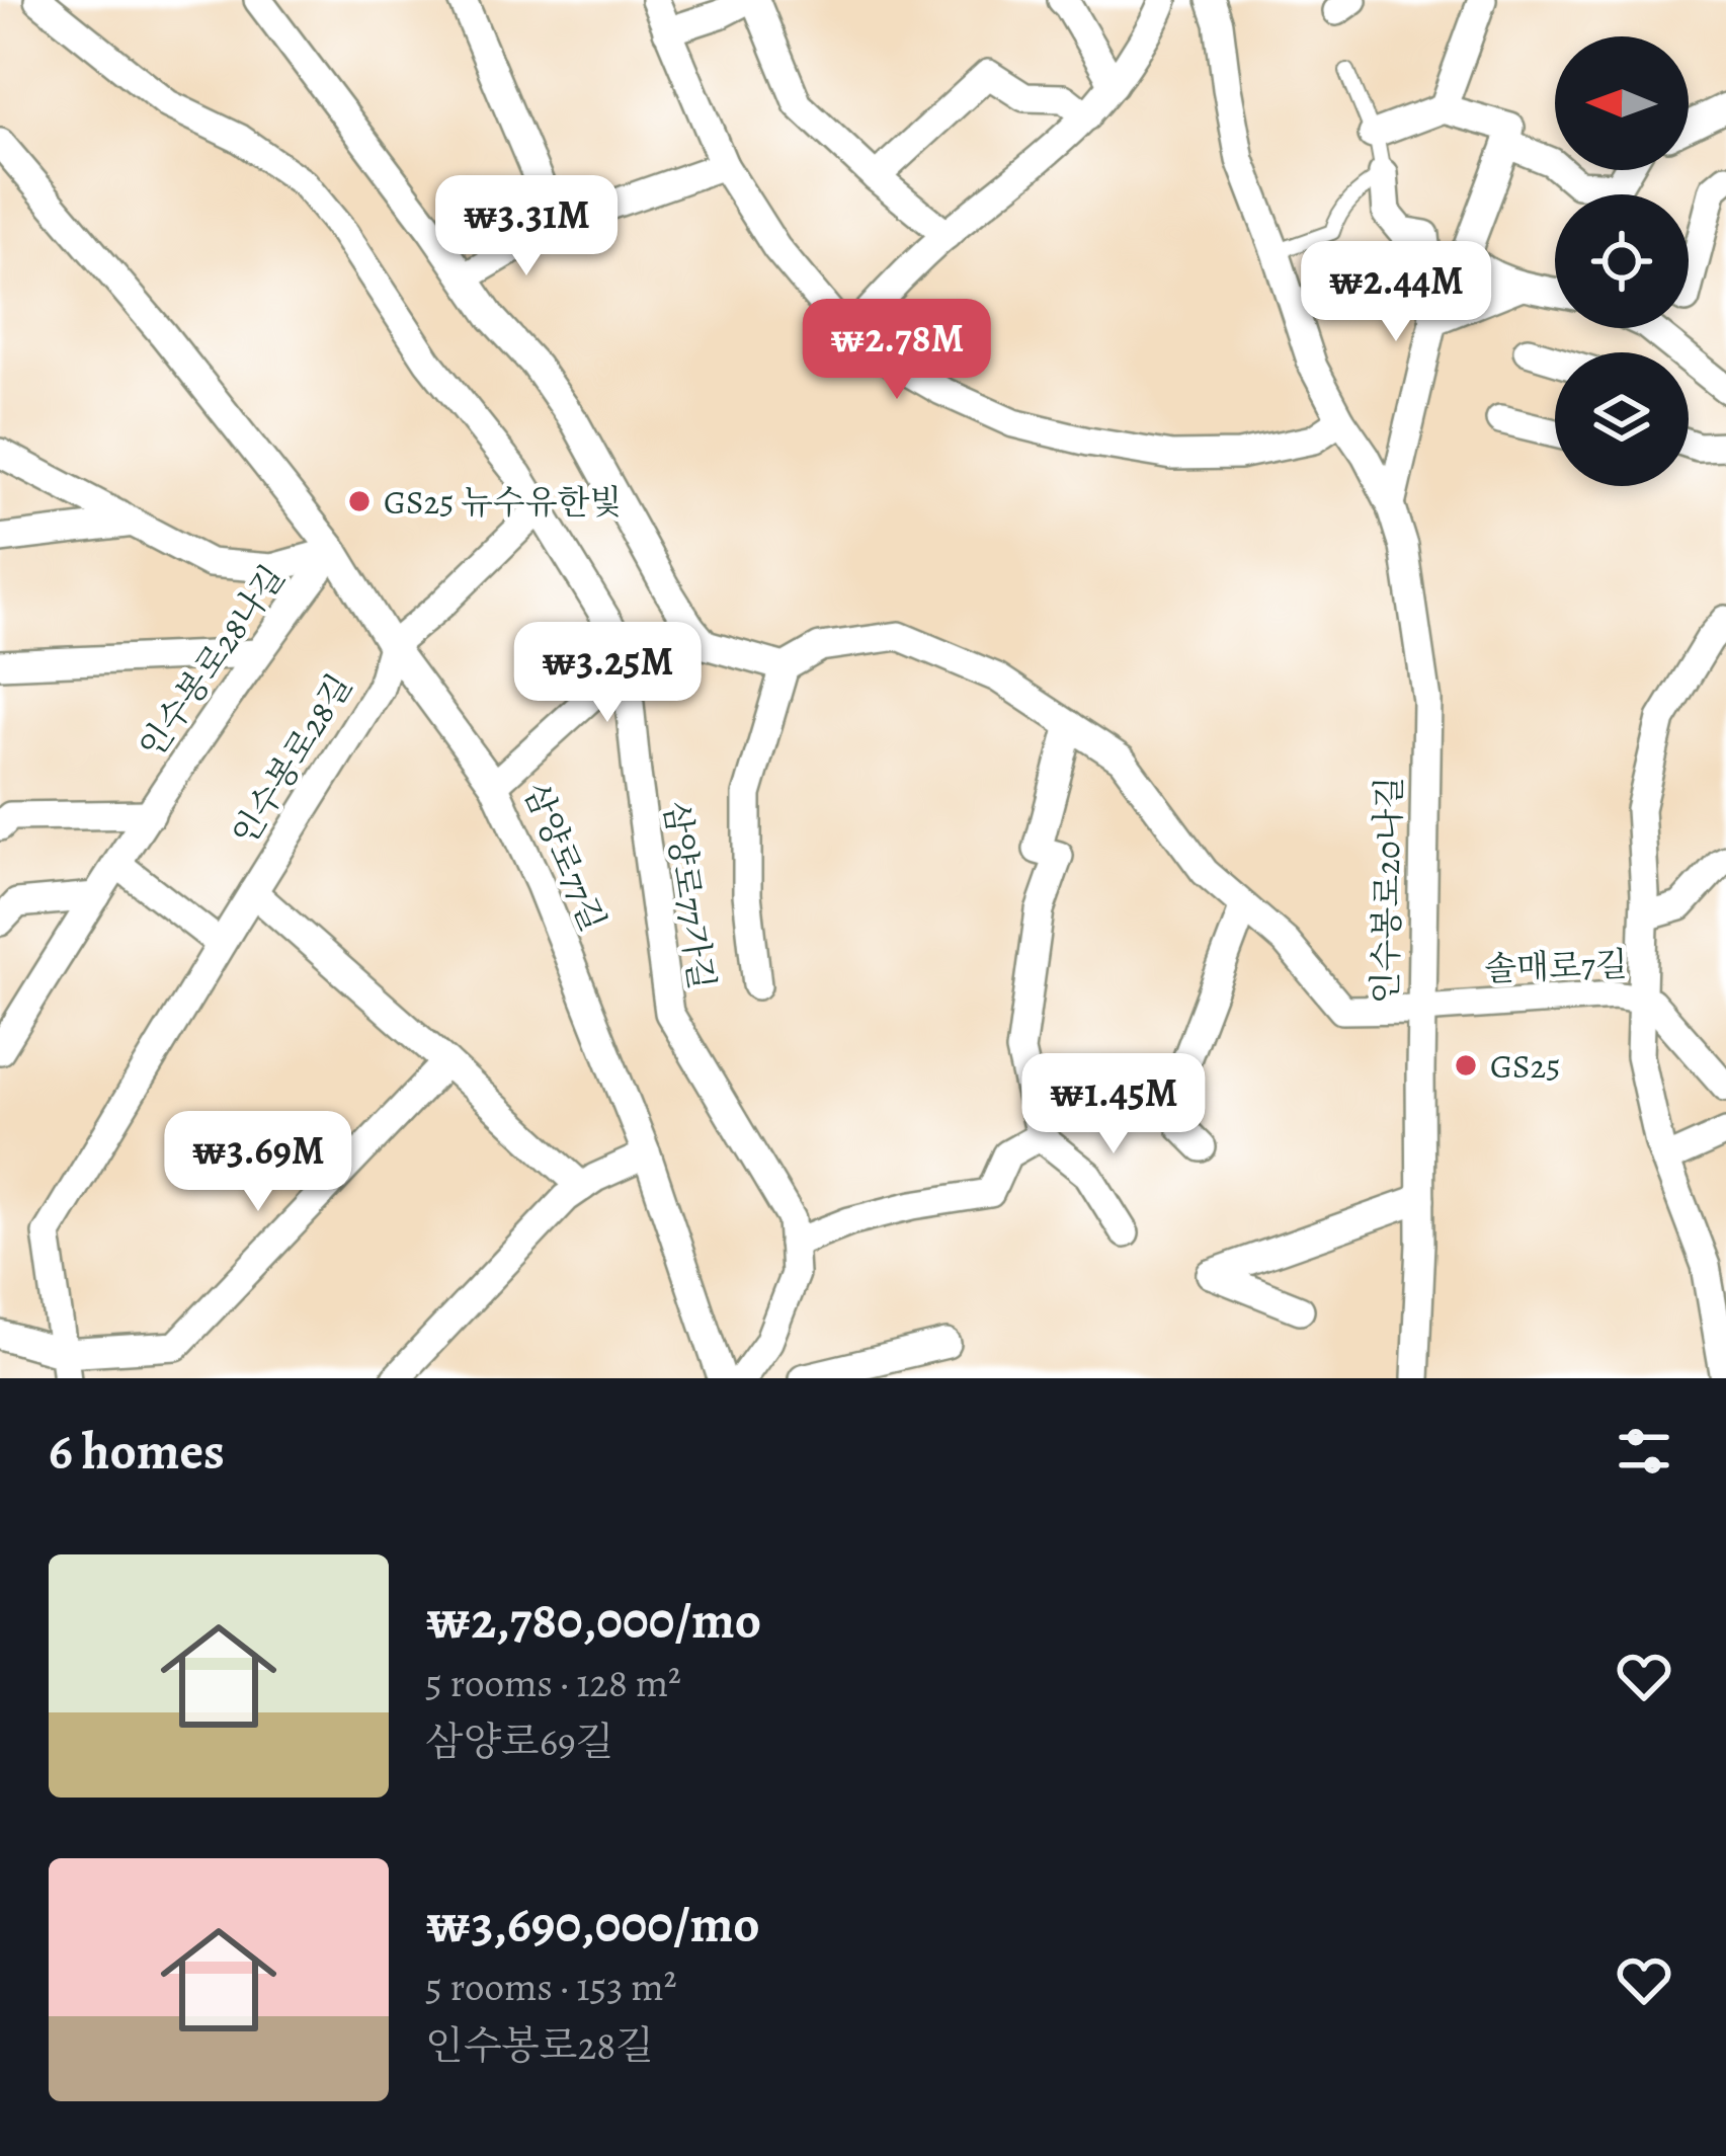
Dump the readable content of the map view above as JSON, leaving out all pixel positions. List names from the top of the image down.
{
  "streets": {
    "street": [
      "인수봉로28나길",
      "인수봉로28길",
      "삼양로77길",
      "인수봉로20나길",
      "삼양로77가길",
      "솔매로7길"
    ]
  },
  "crossings": [
    ["인수봉로28나길", "삼양로77길"],
    ["인수봉로28길", "삼양로77길"],
    ["인수봉로20나길", "솔매로7길"]
  ],
  "places": ["GS25 뉴수유한빛", "GS25"],
  "north": "left",
  "page": {
    "price": [
      "₩3.31M",
      "₩2.44M",
      "₩2.78M",
      "₩3.25M",
      "₩1.45M",
      "₩3.69M"
    ],
    "heading": "6 homes",
    "list": [
      {
        "name": "₩2,780,000/mo",
        "note": "5 rooms · 128 m² · 삼양로69길"
      },
      {
        "name": "₩3,690,000/mo",
        "note": "5 rooms · 153 m² · 인수봉로28길"
      }
    ]
  }
}
